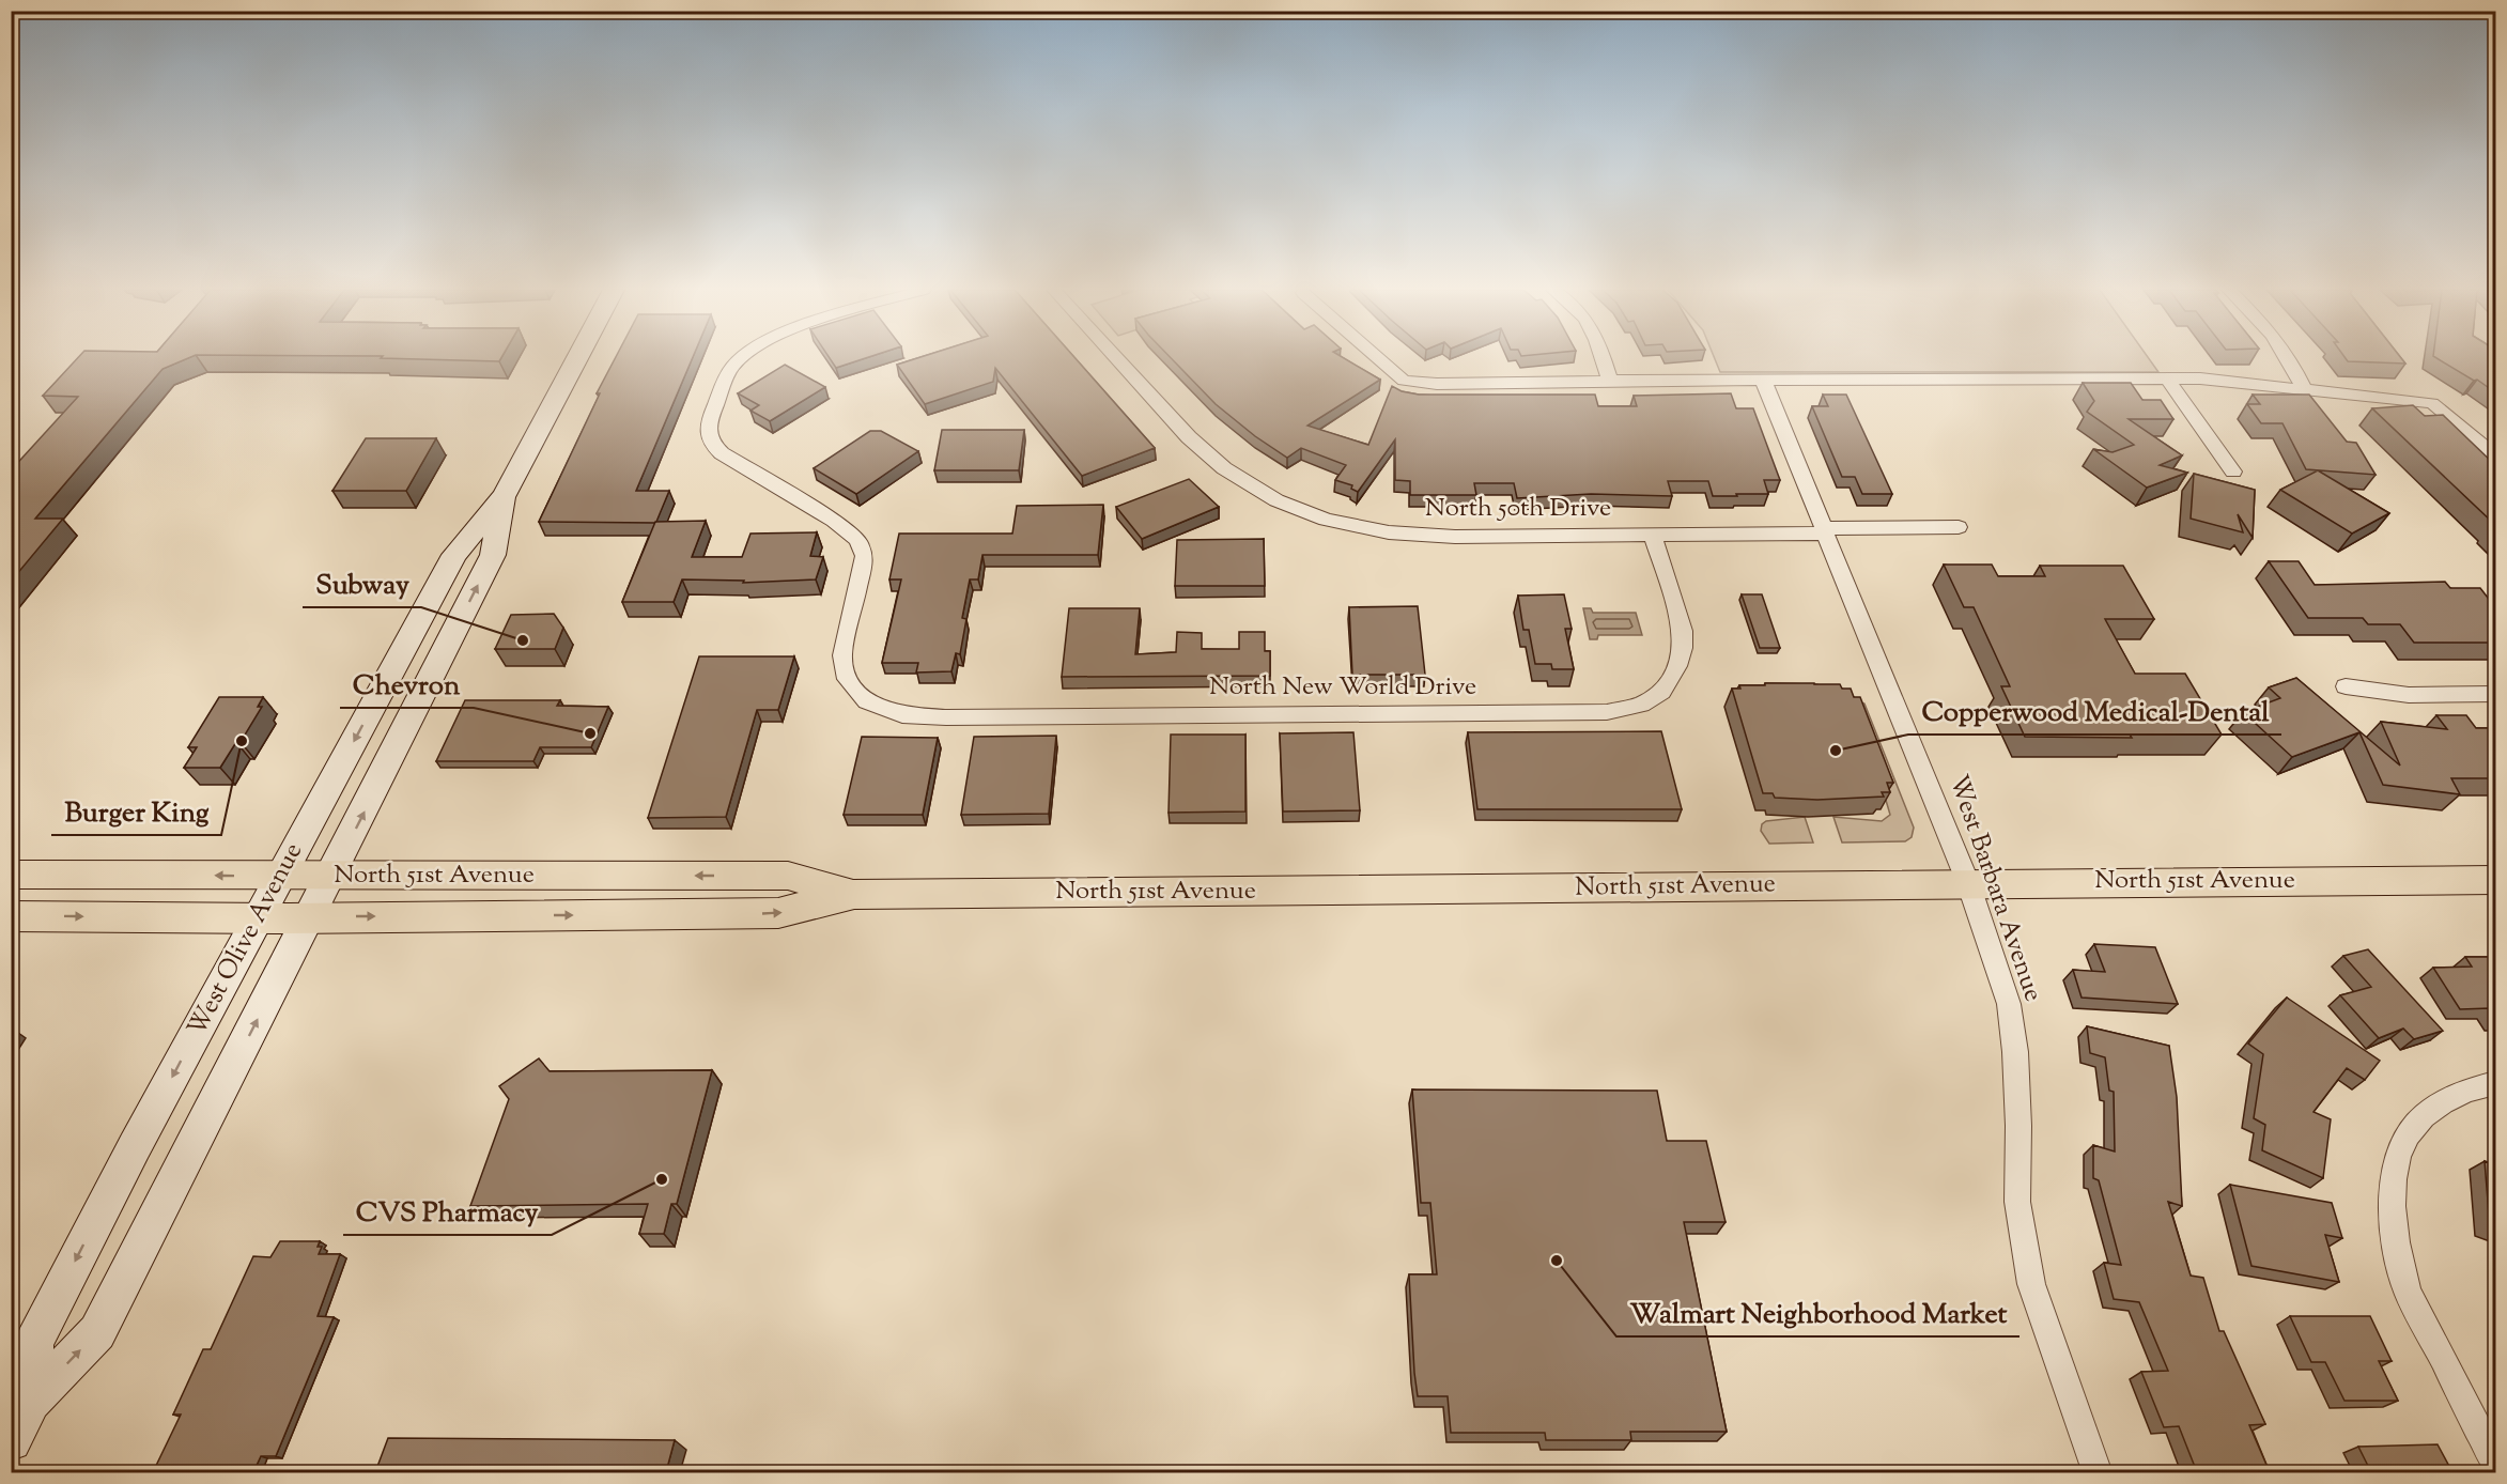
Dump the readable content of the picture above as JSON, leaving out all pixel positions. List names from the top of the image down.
{
  "streets": {
    "main road": ["North 51st Avenue", "West Olive Avenue"],
    "street": ["North 50th Drive", "North New World Drive", "West Barbara Avenue"]
  },
  "crossings": [
    ["North 50th Drive", "North New World Drive"],
    ["North 50th Drive", "West Barbara Avenue"],
    ["North 51st Avenue", "West Barbara Avenue"],
    ["North 51st Avenue", "West Olive Avenue"]
  ],
  "places": [
    "Subway",
    "Chevron",
    "Burger King",
    "Copperwood Medical-Dental",
    "CVS Pharmacy",
    "Walmart Neighborhood Market"
  ]
}
